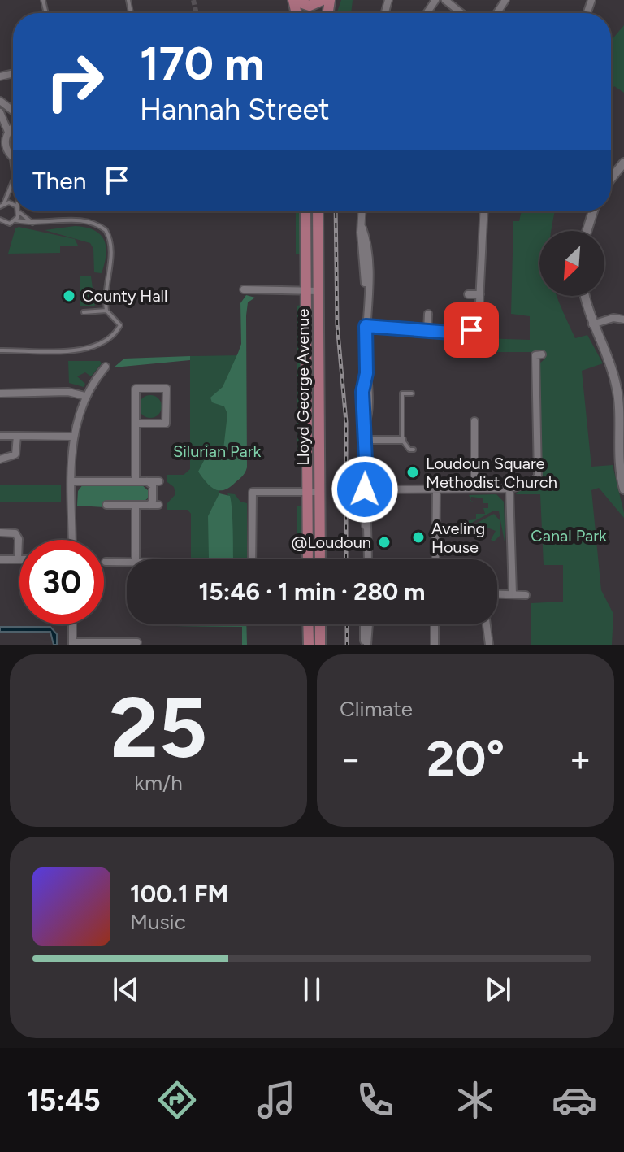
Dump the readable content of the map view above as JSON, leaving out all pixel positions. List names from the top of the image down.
{
  "streets": {
    "main road": ["Lloyd George Avenue"]
  },
  "parks": ["Silurian Park", "Canal Park"],
  "places": [
    "County Hall",
    "Loudoun Square Methodist Church",
    "Aveling House",
    "@Loudoun"
  ],
  "north": "bottom left",
  "page": {
    "turn": ["170 m", "Hannah Street"],
    "then": "Then",
    "limit": "30",
    "trip": "15:46 · 1 min · 280 m",
    "tile": [
      ["25", "km/h"],
      "Climate"
    ],
    "heat": ["−", "20°", "+"],
    "song": ["100.1 FM", "Music"],
    "tabs": "15:45"
  }
}
